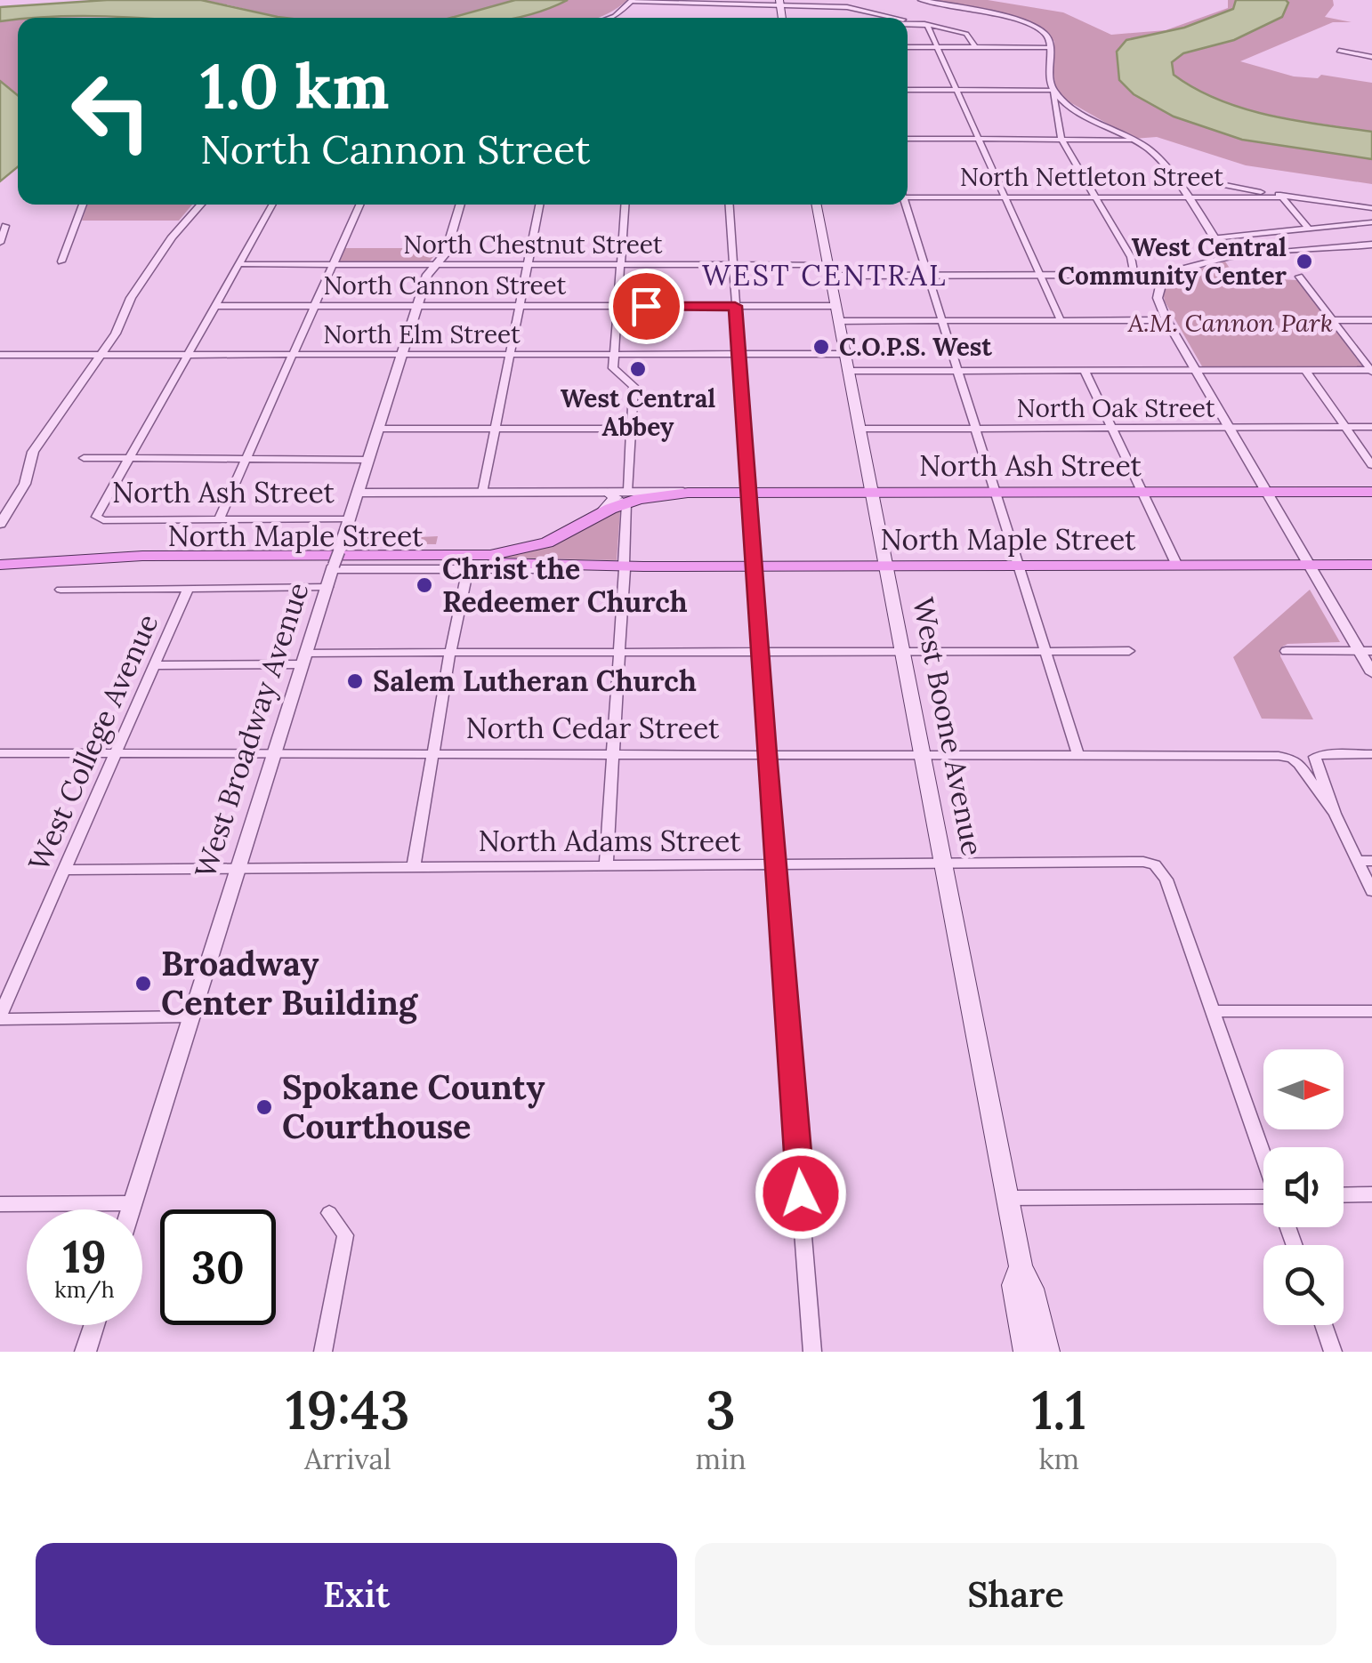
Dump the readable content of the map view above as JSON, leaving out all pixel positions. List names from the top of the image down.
{
  "streets": {
    "main road": ["North Ash Street", "North Maple Street", "West Boone Avenue"],
    "street": [
      "North Nettleton Street",
      "North Chestnut Street",
      "North Cannon Street",
      "North Elm Street",
      "North Oak Street",
      "North Cedar Street",
      "West Broadway Avenue",
      "West College Avenue",
      "North Adams Street"
    ]
  },
  "crossings": [
    ["North Chestnut Street", "West Boone Avenue"],
    ["North Chestnut Street", "West Broadway Avenue"],
    ["North Cannon Street", "West Boone Avenue"],
    ["North Cannon Street", "West Broadway Avenue"],
    ["North Elm Street", "West Boone Avenue"],
    ["North Elm Street", "West Broadway Avenue"],
    ["North Oak Street", "West Boone Avenue"],
    ["North Ash Street", "North Maple Street"],
    ["North Ash Street", "West Boone Avenue"],
    ["North Ash Street", "West Broadway Avenue"],
    ["North Maple Street", "West Boone Avenue"],
    ["North Maple Street", "West Broadway Avenue"],
    ["North Maple Street", "West College Avenue"],
    ["West Boone Avenue", "North Cedar Street"],
    ["West Boone Avenue", "North Adams Street"],
    ["North Cedar Street", "West Broadway Avenue"],
    ["North Cedar Street", "West College Avenue"],
    ["West Broadway Avenue", "North Adams Street"],
    ["West College Avenue", "North Adams Street"]
  ],
  "districts": ["WEST CENTRAL"],
  "parks": ["A.M. Cannon Park"],
  "places": [
    "West Central Community Center",
    "C.O.P.S. West",
    "West Central Abbey",
    "Christ the Redeemer Church",
    "Salem Lutheran Church",
    "Broadway Center Building",
    "Spokane County Courthouse"
  ],
  "north": "right",
  "page": {
    "turn": ["1.0 km", "North Cannon Street"],
    "speed": "19 km/h",
    "limit": "30",
    "eta": [
      "19:43",
      "Arrival",
      "3",
      "min",
      "1.1",
      "km"
    ],
    "buttons": ["Exit", "Share"]
  }
}
